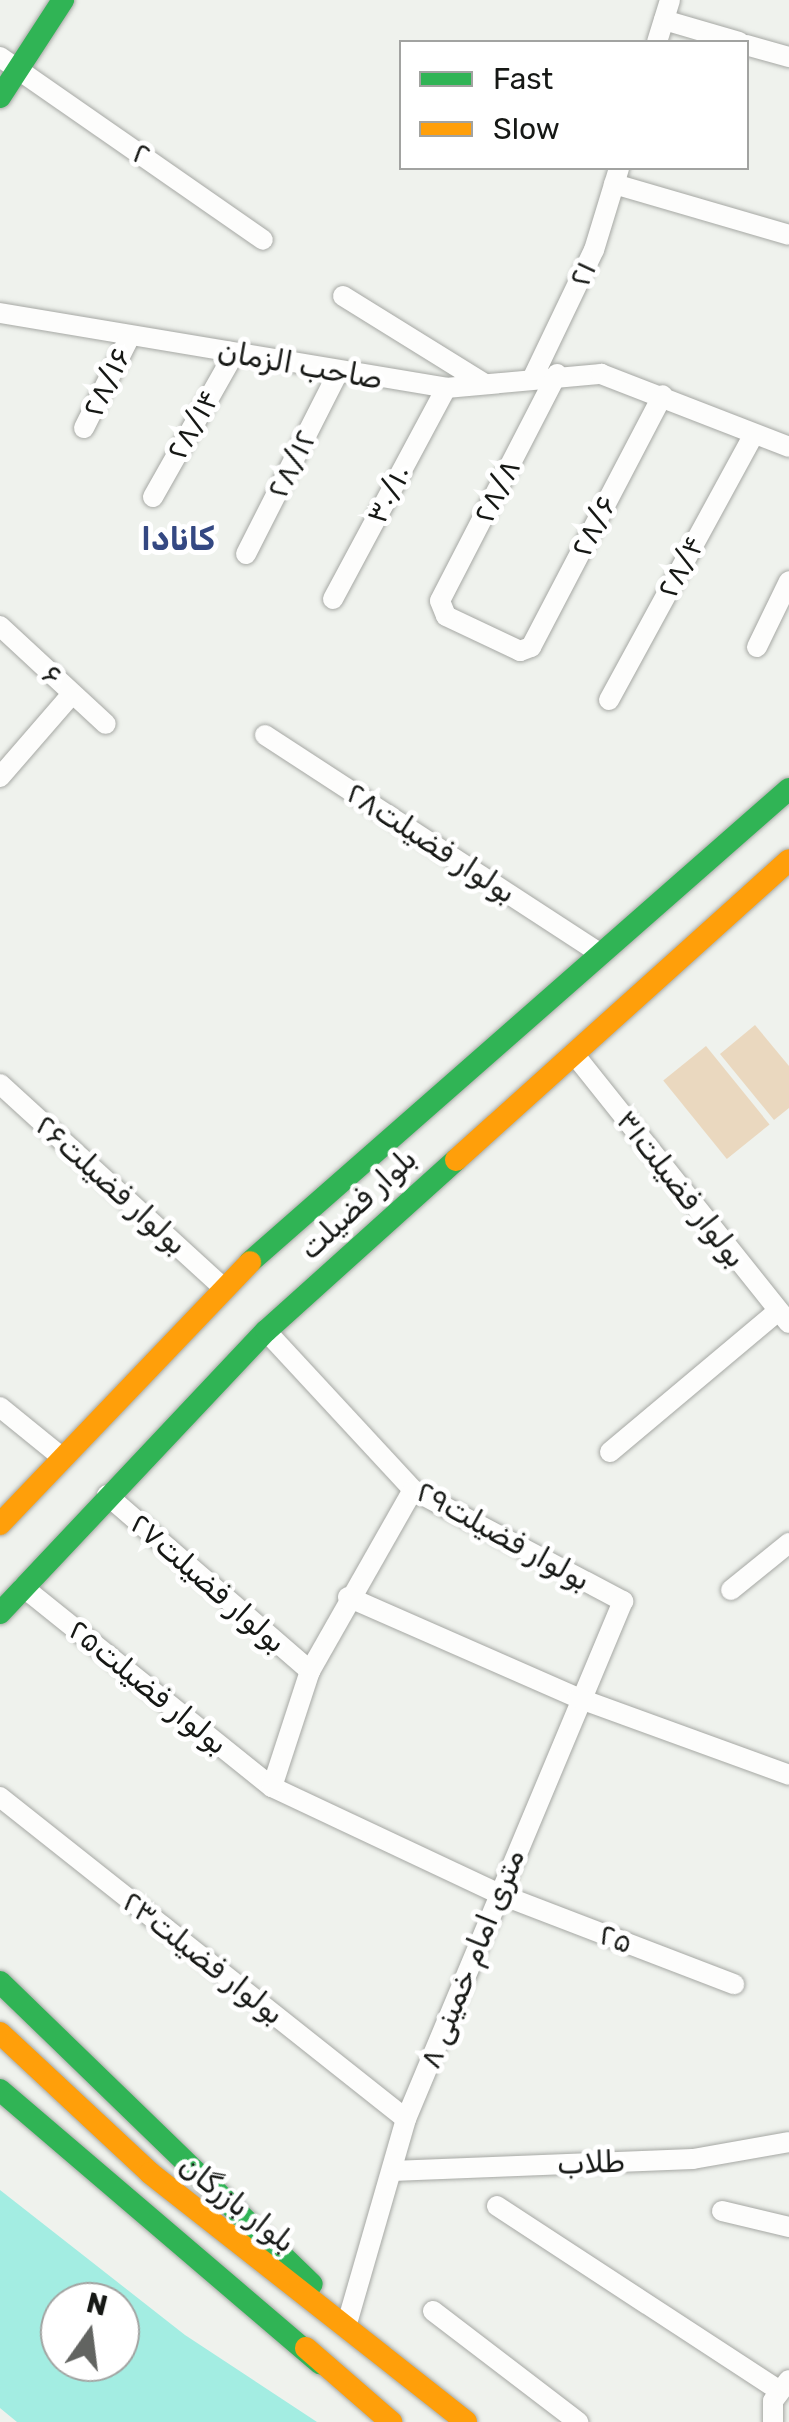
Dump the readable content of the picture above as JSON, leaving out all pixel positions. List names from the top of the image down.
{
  "streets": {
    "main road": ["بلوار فضیلت", "بلوار بازرگان"],
    "street": [
      "۲",
      "۲۱",
      "صاحب الزمان",
      "۲۸/۱۶",
      "۲۸/۱۴",
      "۲۸/۱۲",
      "۲۸/۸",
      "۳۰/۱۰",
      "۲۸/۶",
      "۲۸/۴",
      "۶",
      "بولوار فضیلت۲۸",
      "بولوار فضیلت۲۶",
      "بولوار فضیلت۳۱",
      "بولوار فضیلت۲۹",
      "بولوار فضیلت۲۷",
      "بولوار فضیلت۲۵",
      "۲۵",
      "بولوار فضیلت۲۳",
      "۸ متری امام خمینی",
      "طلاب"
    ]
  },
  "crossings": [
    ["۲۱", "صاحب الزمان"],
    ["صاحب الزمان", "۲۸/۱۶"],
    ["صاحب الزمان", "۲۸/۱۴"],
    ["صاحب الزمان", "۲۸/۱۲"],
    ["صاحب الزمان", "۲۸/۸"],
    ["صاحب الزمان", "۳۰/۱۰"],
    ["صاحب الزمان", "۲۸/۶"],
    ["صاحب الزمان", "۲۸/۴"],
    ["۲۸/۸", "۲۸/۶"],
    ["بولوار فضیلت۲۸", "بلوار فضیلت"],
    ["بولوار فضیلت۲۶", "بلوار فضیلت"],
    ["بولوار فضیلت۳۱", "بلوار فضیلت"],
    ["بلوار فضیلت", "بولوار فضیلت۲۹"],
    ["بلوار فضیلت", "بولوار فضیلت۲۷"],
    ["بلوار فضیلت", "بولوار فضیلت۲۵"],
    ["بولوار فضیلت۲۹", "۸ متری امام خمینی"],
    ["بولوار فضیلت۲۵", "۲۵"],
    ["بولوار فضیلت۲۵", "۸ متری امام خمینی"],
    ["۲۵", "۸ متری امام خمینی"],
    ["بولوار فضیلت۲۳", "۸ متری امام خمینی"],
    ["۸ متری امام خمینی", "طلاب"],
    ["۸ متری امام خمینی", "بلوار بازرگان"]
  ],
  "districts": ["کانادا"],
  "legend": ["Fast", "Slow"],
  "north": "top"
}
